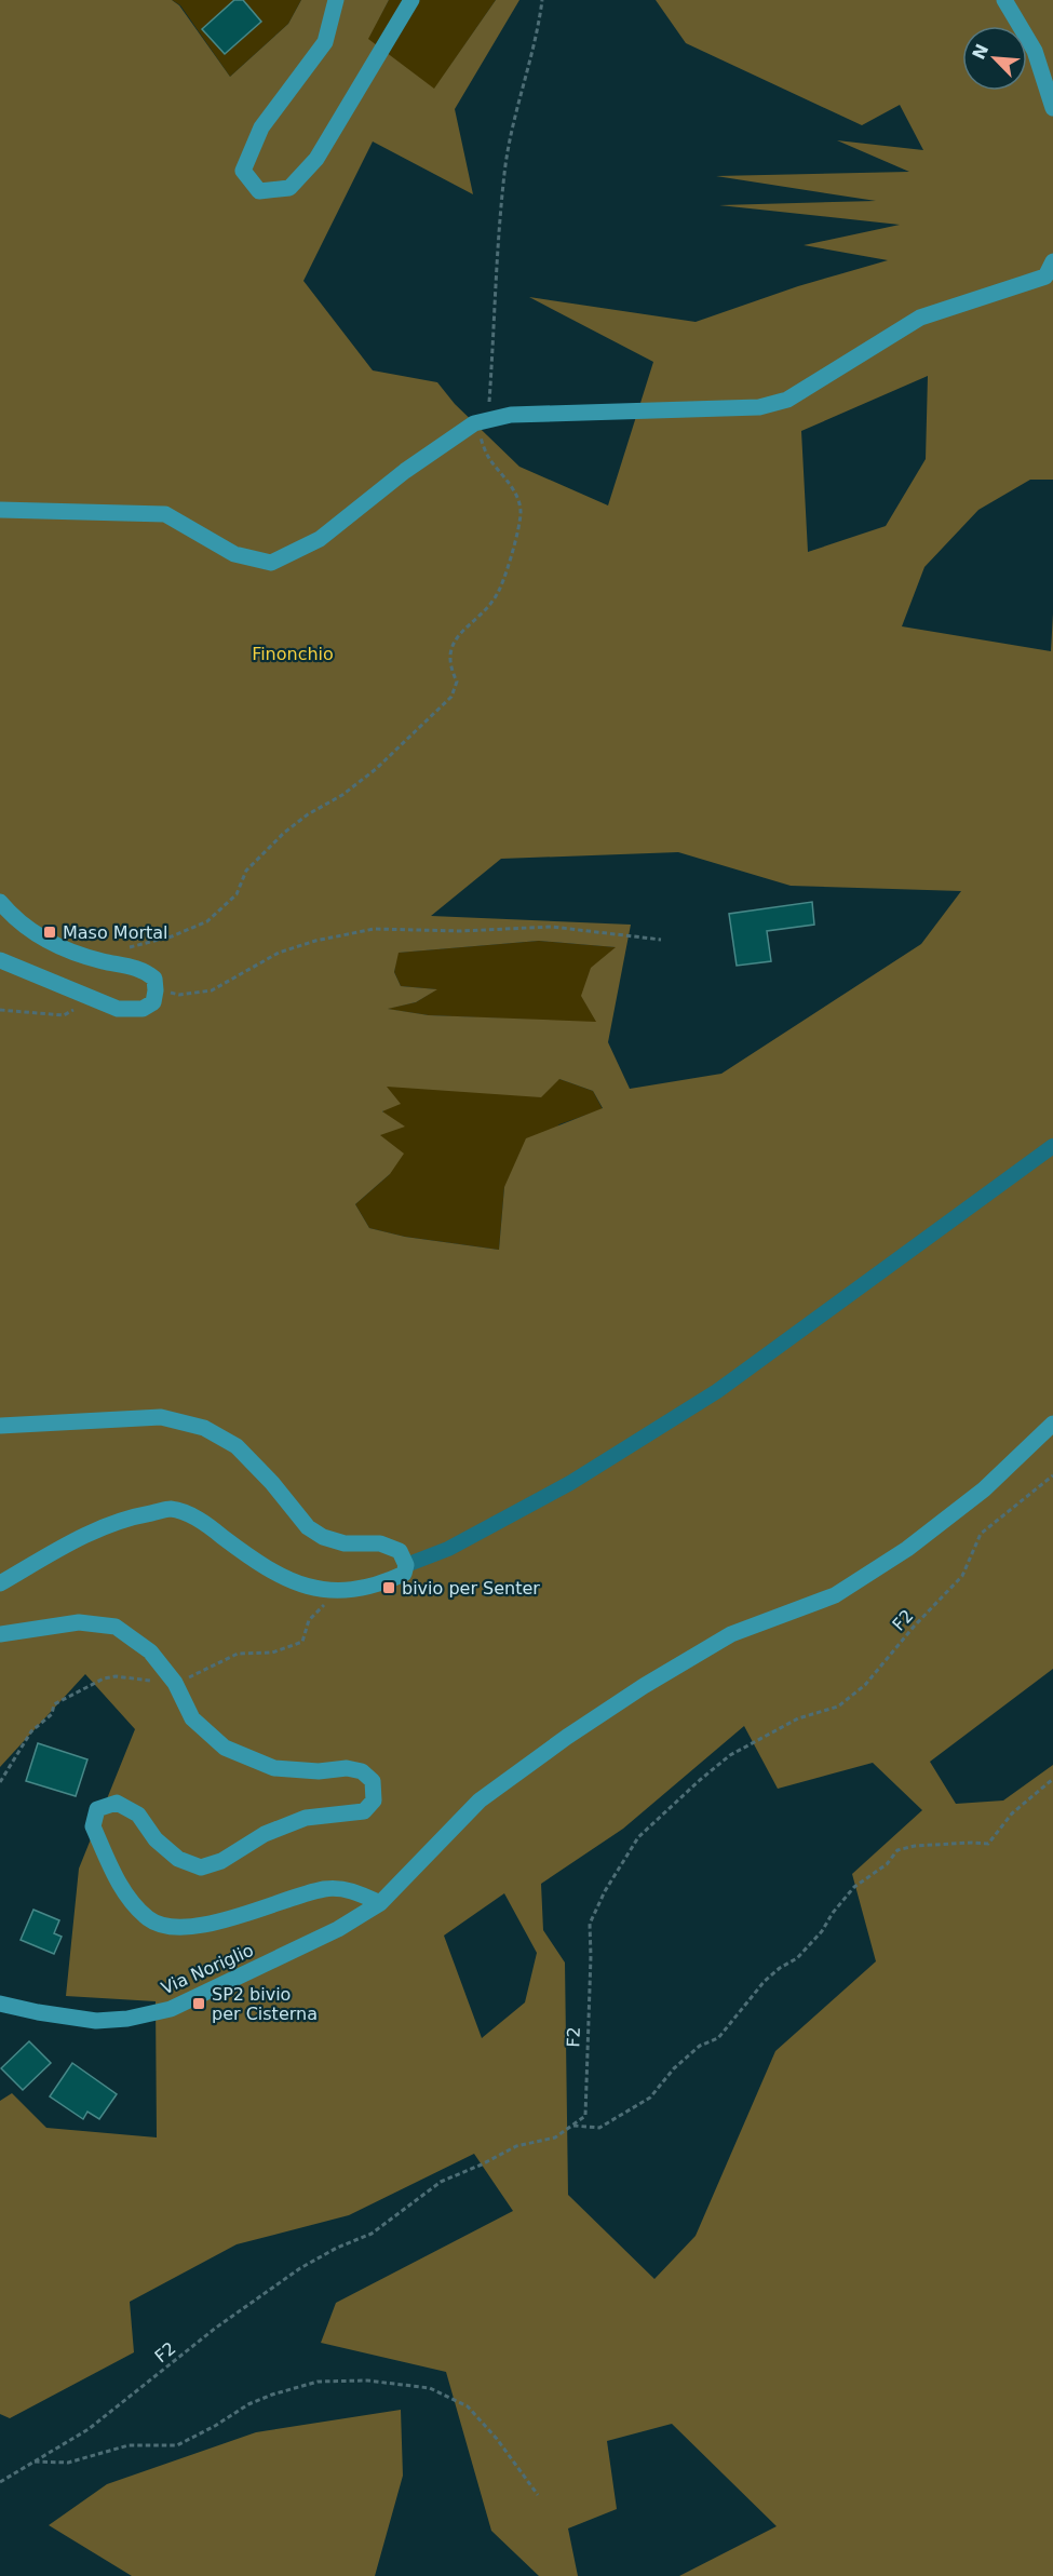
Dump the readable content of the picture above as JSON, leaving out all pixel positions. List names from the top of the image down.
{
  "streets": {
    "street": ["Via Noriglio"],
    "path": ["F2"]
  },
  "parks": ["Finonchio"],
  "places": {
    "transit": ["Maso Mortal", "bivio per Senter", "SP2 bivio per Cisterna"]
  },
  "north": "top left"
}
